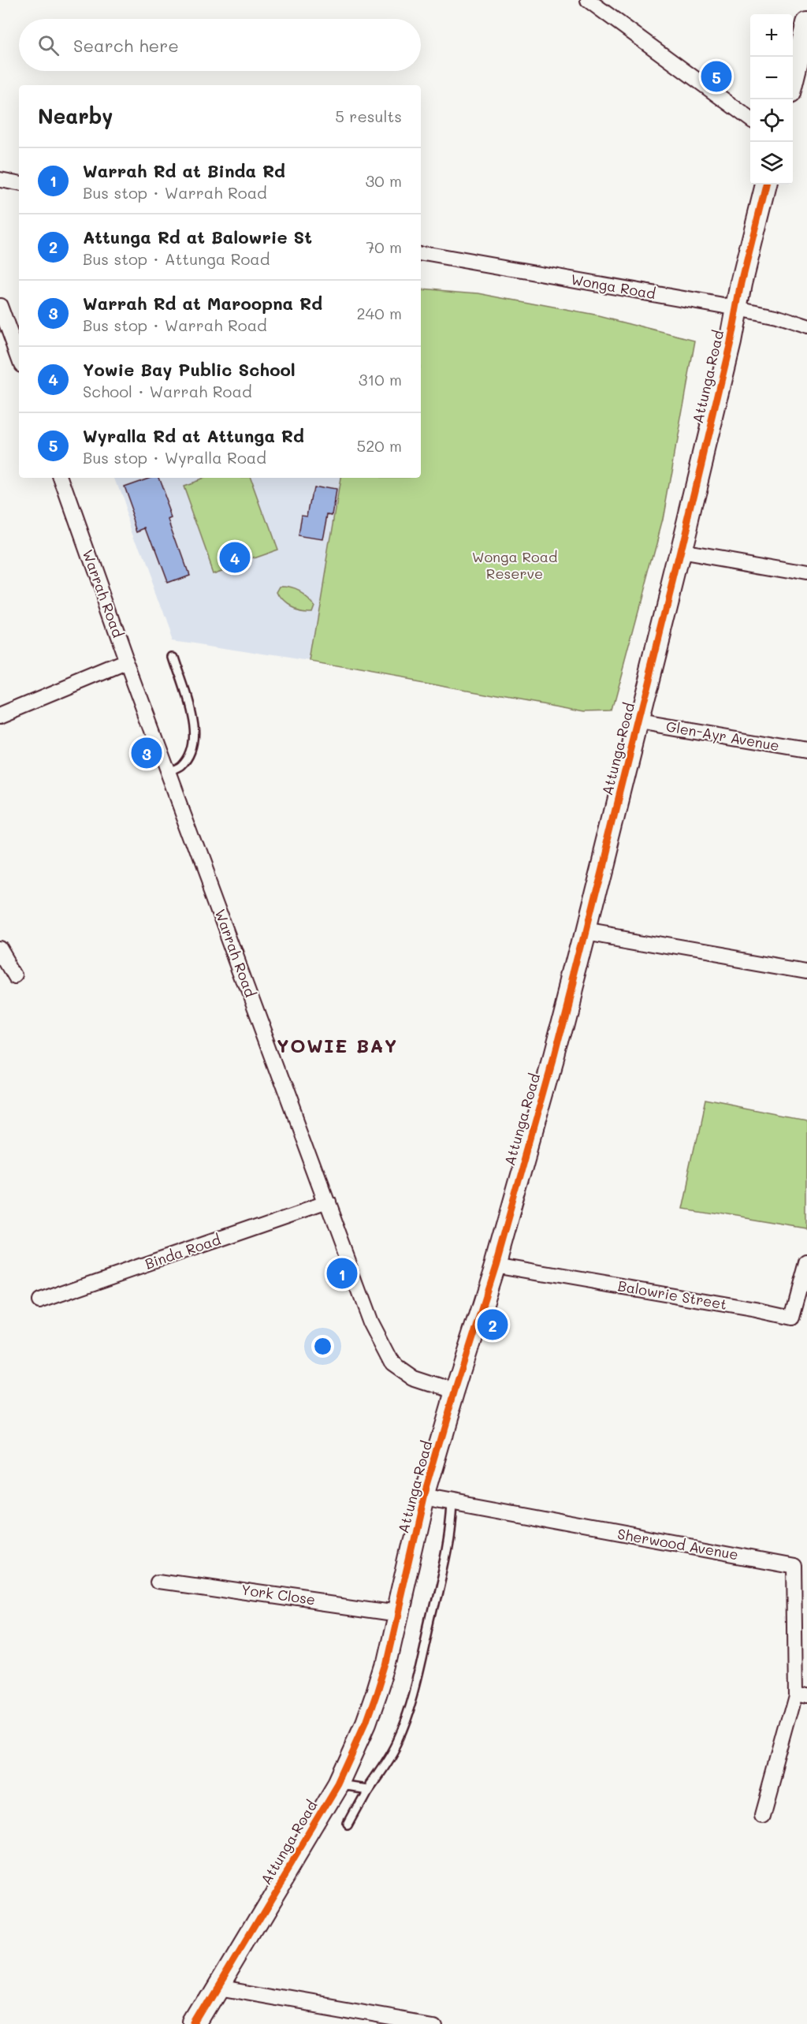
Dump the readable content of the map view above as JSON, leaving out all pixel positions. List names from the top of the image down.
{
  "streets": {
    "street": [
      "Wonga Road",
      "Attunga Road",
      "Warrah Road",
      "Glen-Ayr Avenue",
      "Binda Road",
      "Balowrie Street",
      "Sherwood Avenue",
      "York Close"
    ]
  },
  "crossings": [
    ["Wonga Road", "Attunga Road"],
    ["Attunga Road", "Warrah Road"],
    ["Attunga Road", "Glen-Ayr Avenue"],
    ["Attunga Road", "Balowrie Street"],
    ["Attunga Road", "Sherwood Avenue"],
    ["Attunga Road", "York Close"],
    ["Warrah Road", "Binda Road"]
  ],
  "districts": ["YOWIE BAY"],
  "parks": ["Wonga Road Reserve"],
  "page": {
    "map_buttons": ["+", "−"],
    "search": "Search here",
    "pins": [
      "5",
      "4",
      "3",
      "1",
      "2"
    ],
    "heading": ["Nearby", "5 results"],
    "list": [
      {
        "mark": "1",
        "name": "Warrah Rd at Binda Rd",
        "note": "Bus stop · Warrah Road",
        "value": "30 m"
      },
      {
        "mark": "2",
        "name": "Attunga Rd at Balowrie St",
        "note": "Bus stop · Attunga Road",
        "value": "70 m"
      },
      {
        "mark": "3",
        "name": "Warrah Rd at Maroopna Rd",
        "note": "Bus stop · Warrah Road",
        "value": "240 m"
      },
      {
        "mark": "4",
        "name": "Yowie Bay Public School",
        "note": "School · Warrah Road",
        "value": "310 m"
      },
      {
        "mark": "5",
        "name": "Wyralla Rd at Attunga Rd",
        "note": "Bus stop · Wyralla Road",
        "value": "520 m"
      }
    ]
  }
}
